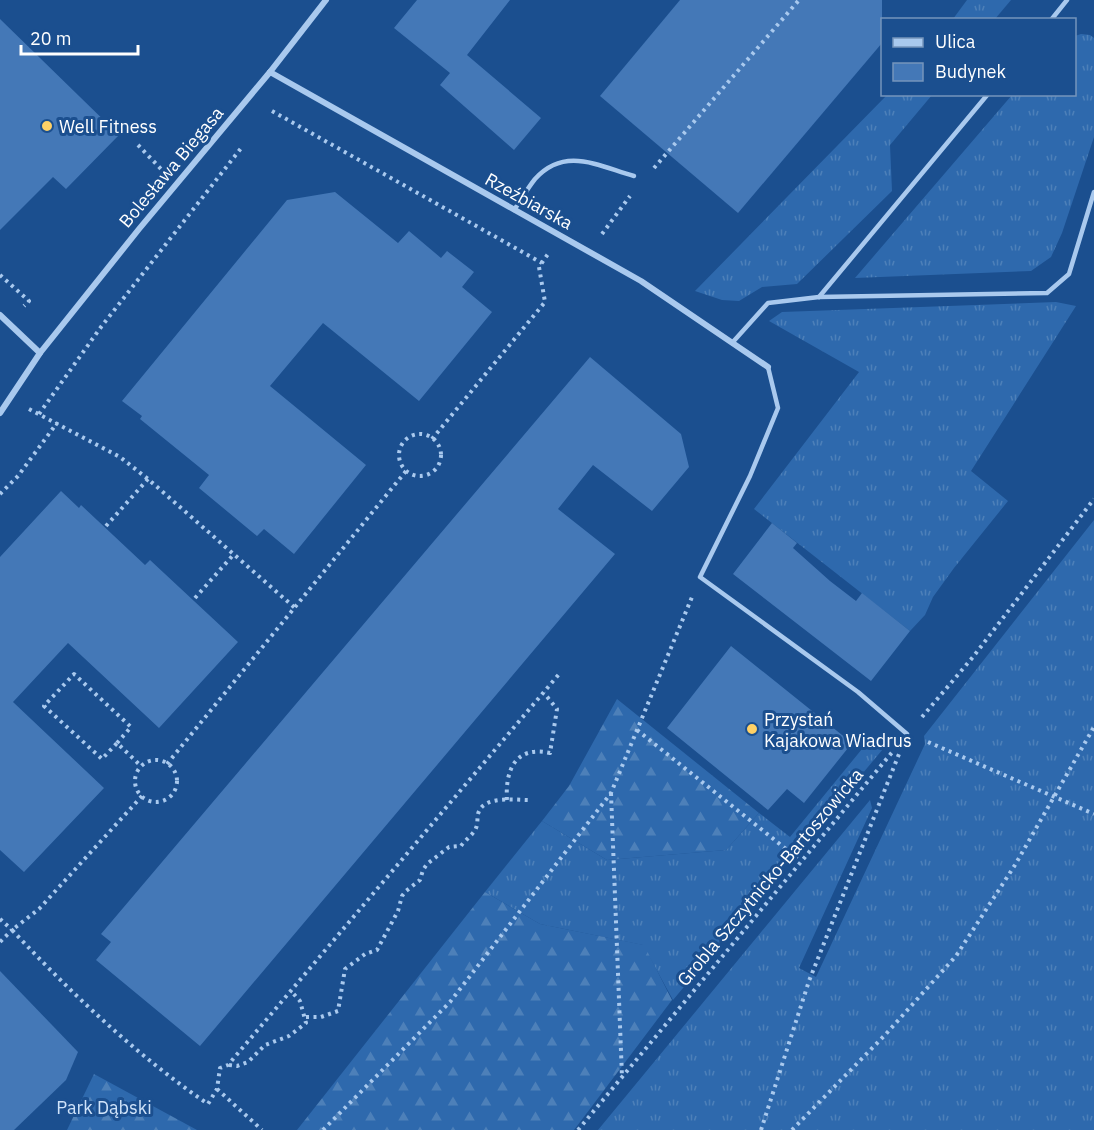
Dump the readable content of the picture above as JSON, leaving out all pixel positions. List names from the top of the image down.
{
  "streets": {
    "street": ["Bolesława Biegasa", "Rzeźbiarska"],
    "path": ["Grobla Szczytnicko-Bartoszowicka"]
  },
  "crossings": [
    ["Bolesława Biegasa", "Rzeźbiarska"]
  ],
  "parks": ["Park Dąbski"],
  "places": ["Well Fitness", "Przystań Kajakowa Wiadrus"],
  "legend": ["Ulica", "Budynek"],
  "scale_bar": "20 m"
}
